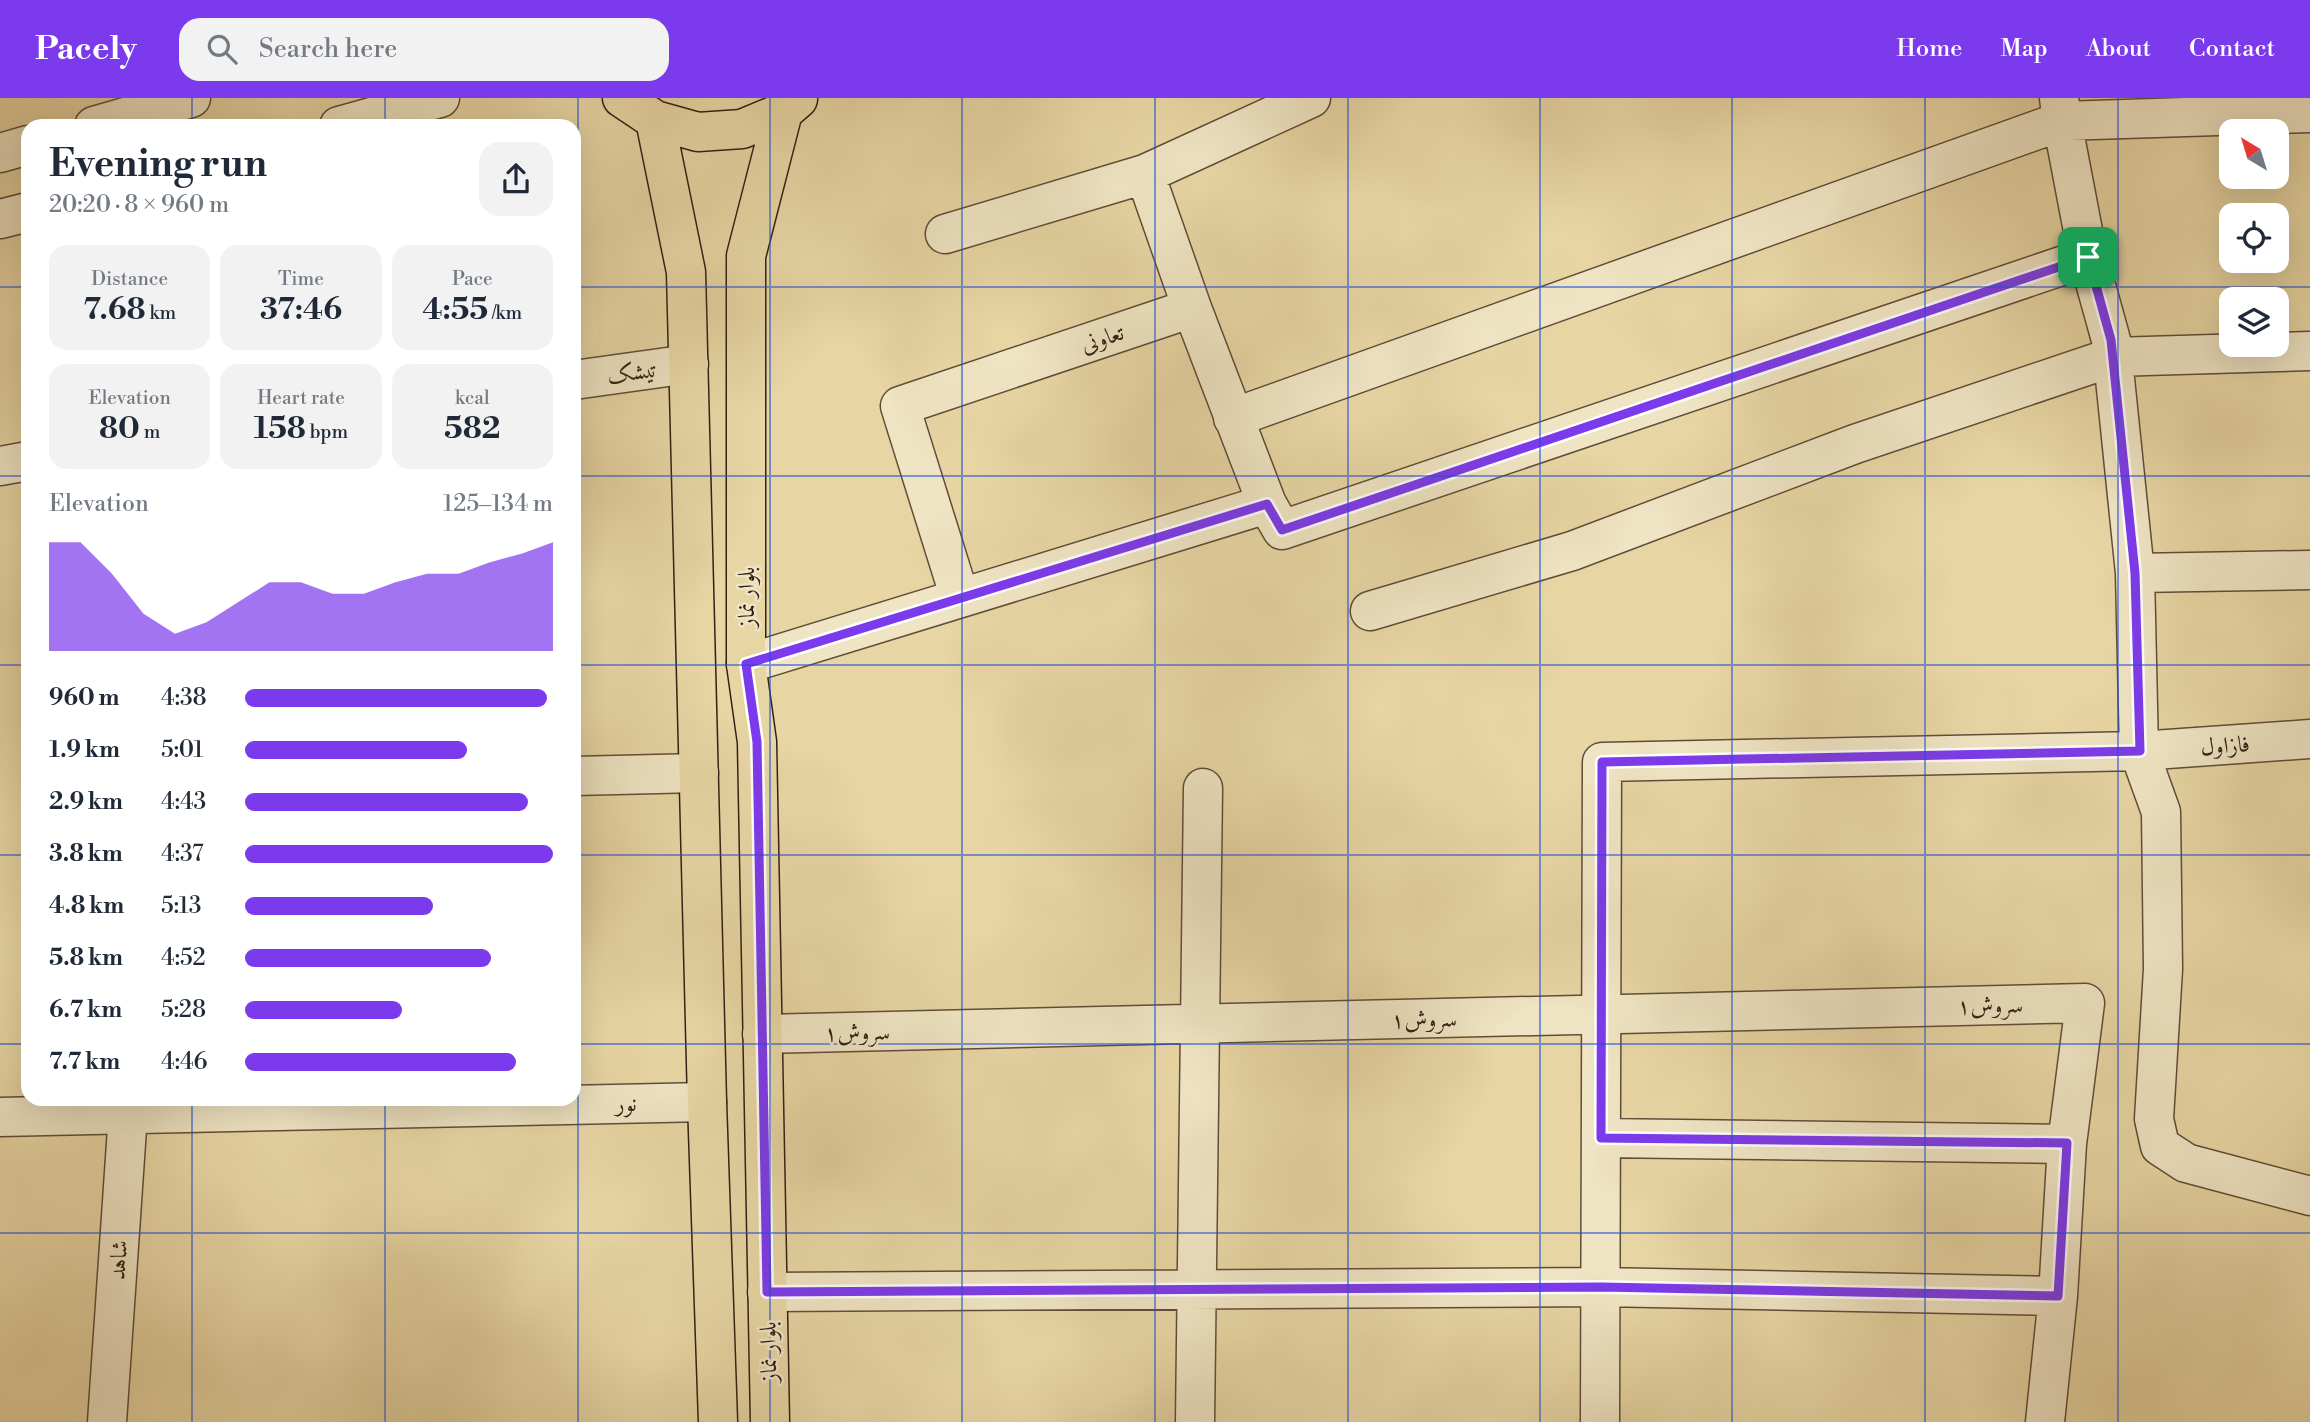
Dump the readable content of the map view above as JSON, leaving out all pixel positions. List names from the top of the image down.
{
  "streets": {
    "main road": ["بلوار نماز"],
    "street": [
      "تعاونی",
      "تیشک",
      "فازاول",
      "سروش۱",
      "نور",
      "شاهد"
    ]
  },
  "crossings": [
    ["بلوار نماز", "سروش۱"],
    ["فازاول", "سروش۱"],
    ["نور", "شاهد"]
  ],
  "north": "top left",
  "page": {
    "header": "Pacely",
    "search": "Search here",
    "nav": [
      "Home",
      "Map",
      "About",
      "Contact"
    ],
    "heading": ["Evening run", "20:20 · 8 × 960 m"],
    "stats": [
      ["Distance", "7.68 km"],
      ["Time", "37:46"],
      ["Pace", "4:55 /km"],
      ["Elevation", "80 m"],
      ["Heart rate", "158 bpm"],
      ["kcal", "582"]
    ],
    "chart": ["Elevation", "125–134 m"],
    "list": [
      {
        "name": "960 m",
        "note": "4:38"
      },
      {
        "name": "1.9 km",
        "note": "5:01"
      },
      {
        "name": "2.9 km",
        "note": "4:43"
      },
      {
        "name": "3.8 km",
        "note": "4:37"
      },
      {
        "name": "4.8 km",
        "note": "5:13"
      },
      {
        "name": "5.8 km",
        "note": "4:52"
      },
      {
        "name": "6.7 km",
        "note": "5:28"
      },
      {
        "name": "7.7 km",
        "note": "4:46"
      }
    ]
  }
}
